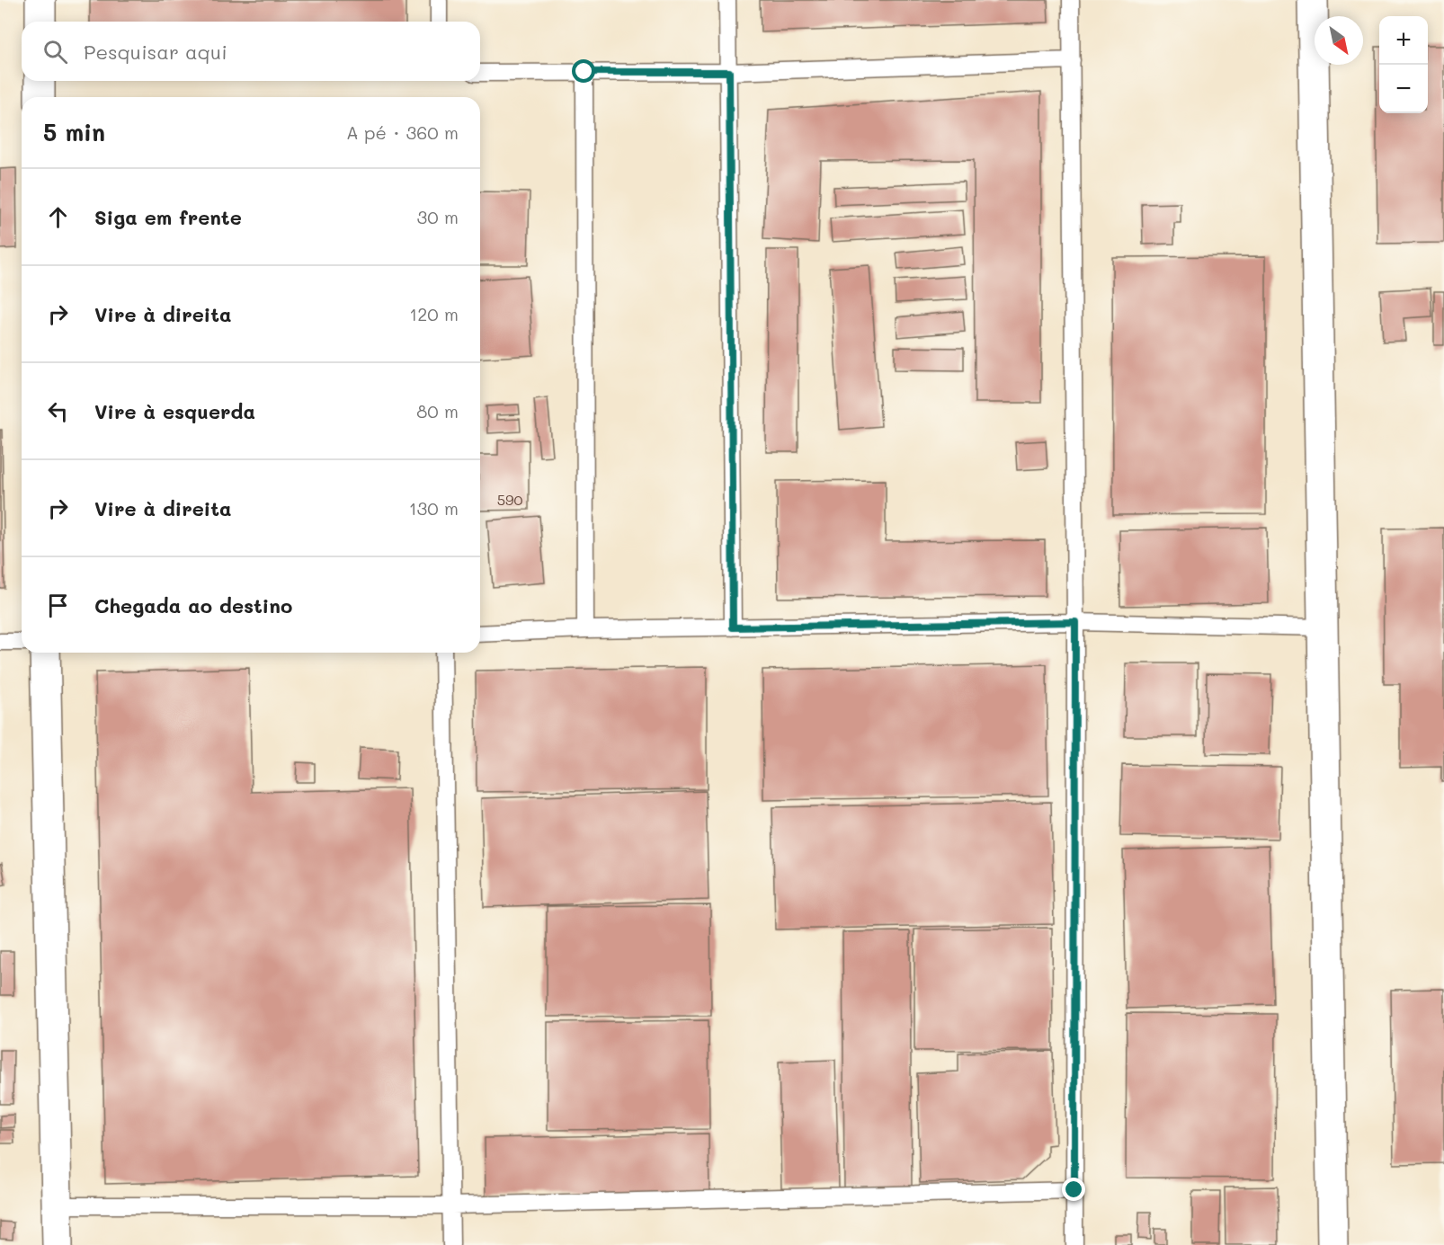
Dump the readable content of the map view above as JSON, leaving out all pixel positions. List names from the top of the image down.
{
  "house_numbers": ["590"],
  "north": "bottom right",
  "page": {
    "map_buttons": ["+", "−"],
    "search": "Pesquisar aqui",
    "heading": ["5 min", "A pé · 360 m"],
    "list": [
      ["Siga em frente", "30 m"],
      ["Vire à direita", "120 m"],
      ["Vire à esquerda", "80 m"],
      ["Vire à direita", "130 m"],
      "Chegada ao destino"
    ]
  }
}
